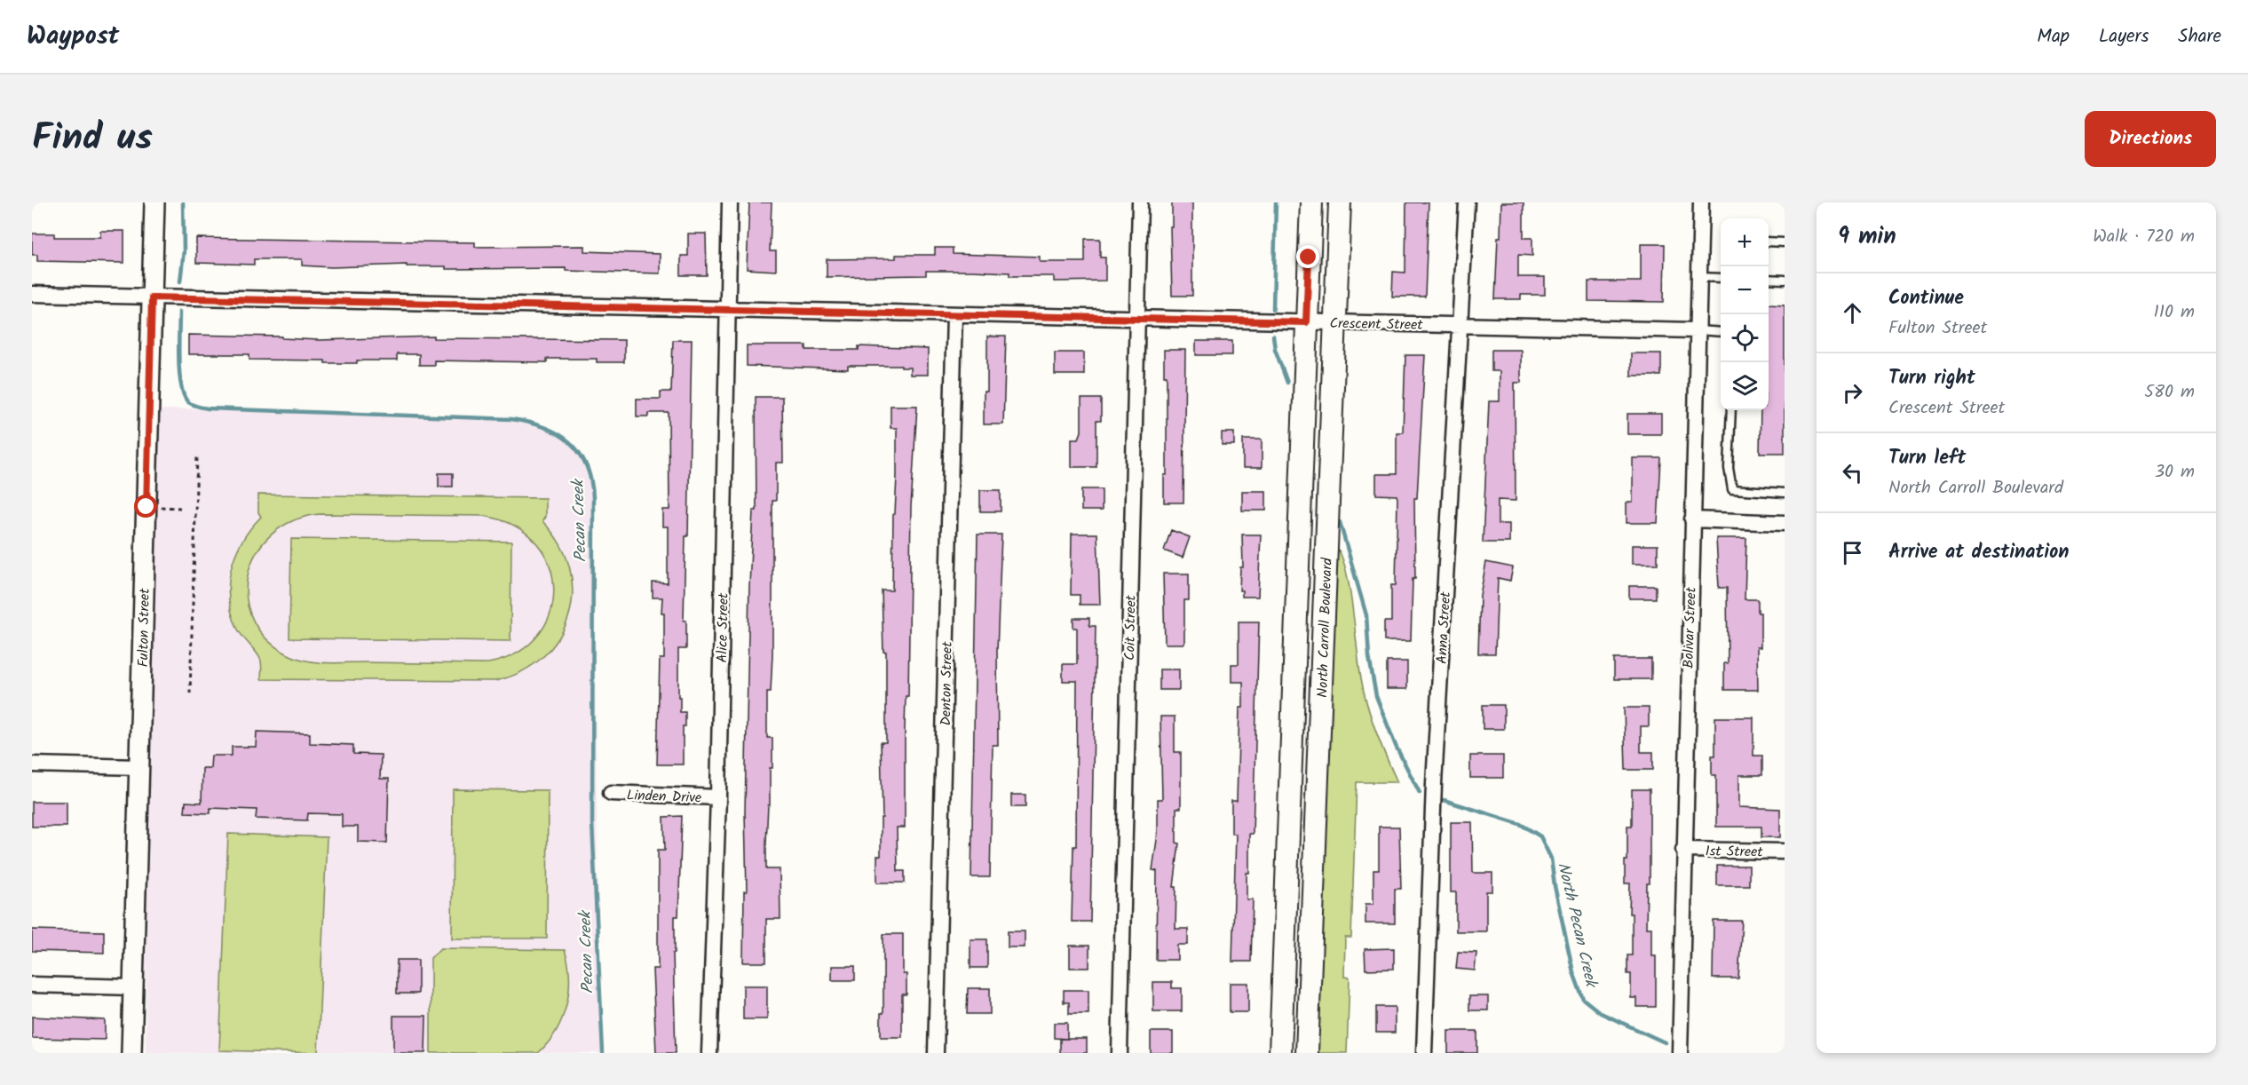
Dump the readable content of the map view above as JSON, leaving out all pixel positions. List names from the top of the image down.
{
  "streets": {
    "main road": ["North Carroll Boulevard"],
    "street": [
      "Crescent Street",
      "Fulton Street",
      "Alice Street",
      "Coit Street",
      "Anna Street",
      "Bolivar Street",
      "Denton Street",
      "Linden Drive",
      "1st Street"
    ]
  },
  "crossings": [
    ["Crescent Street", "Fulton Street"],
    ["Crescent Street", "Alice Street"],
    ["Crescent Street", "Coit Street"],
    ["Crescent Street", "North Carroll Boulevard"],
    ["Crescent Street", "Anna Street"],
    ["Crescent Street", "Bolivar Street"],
    ["Crescent Street", "Denton Street"],
    ["Alice Street", "Linden Drive"],
    ["Bolivar Street", "1st Street"]
  ],
  "water": ["Pecan Creek", "North Pecan Creek"],
  "page": {
    "header": "Waypost",
    "nav": ["Map", "Layers", "Share"],
    "title": "Find us",
    "buttons": "Directions",
    "heading": ["9 min", "Walk · 720 m"],
    "map_buttons": ["+", "−"],
    "list": [
      ["Continue", "Fulton Street", "110 m"],
      ["Turn right", "Crescent Street", "580 m"],
      ["Turn left", "North Carroll Boulevard", "30 m"],
      "Arrive at destination"
    ]
  }
}
